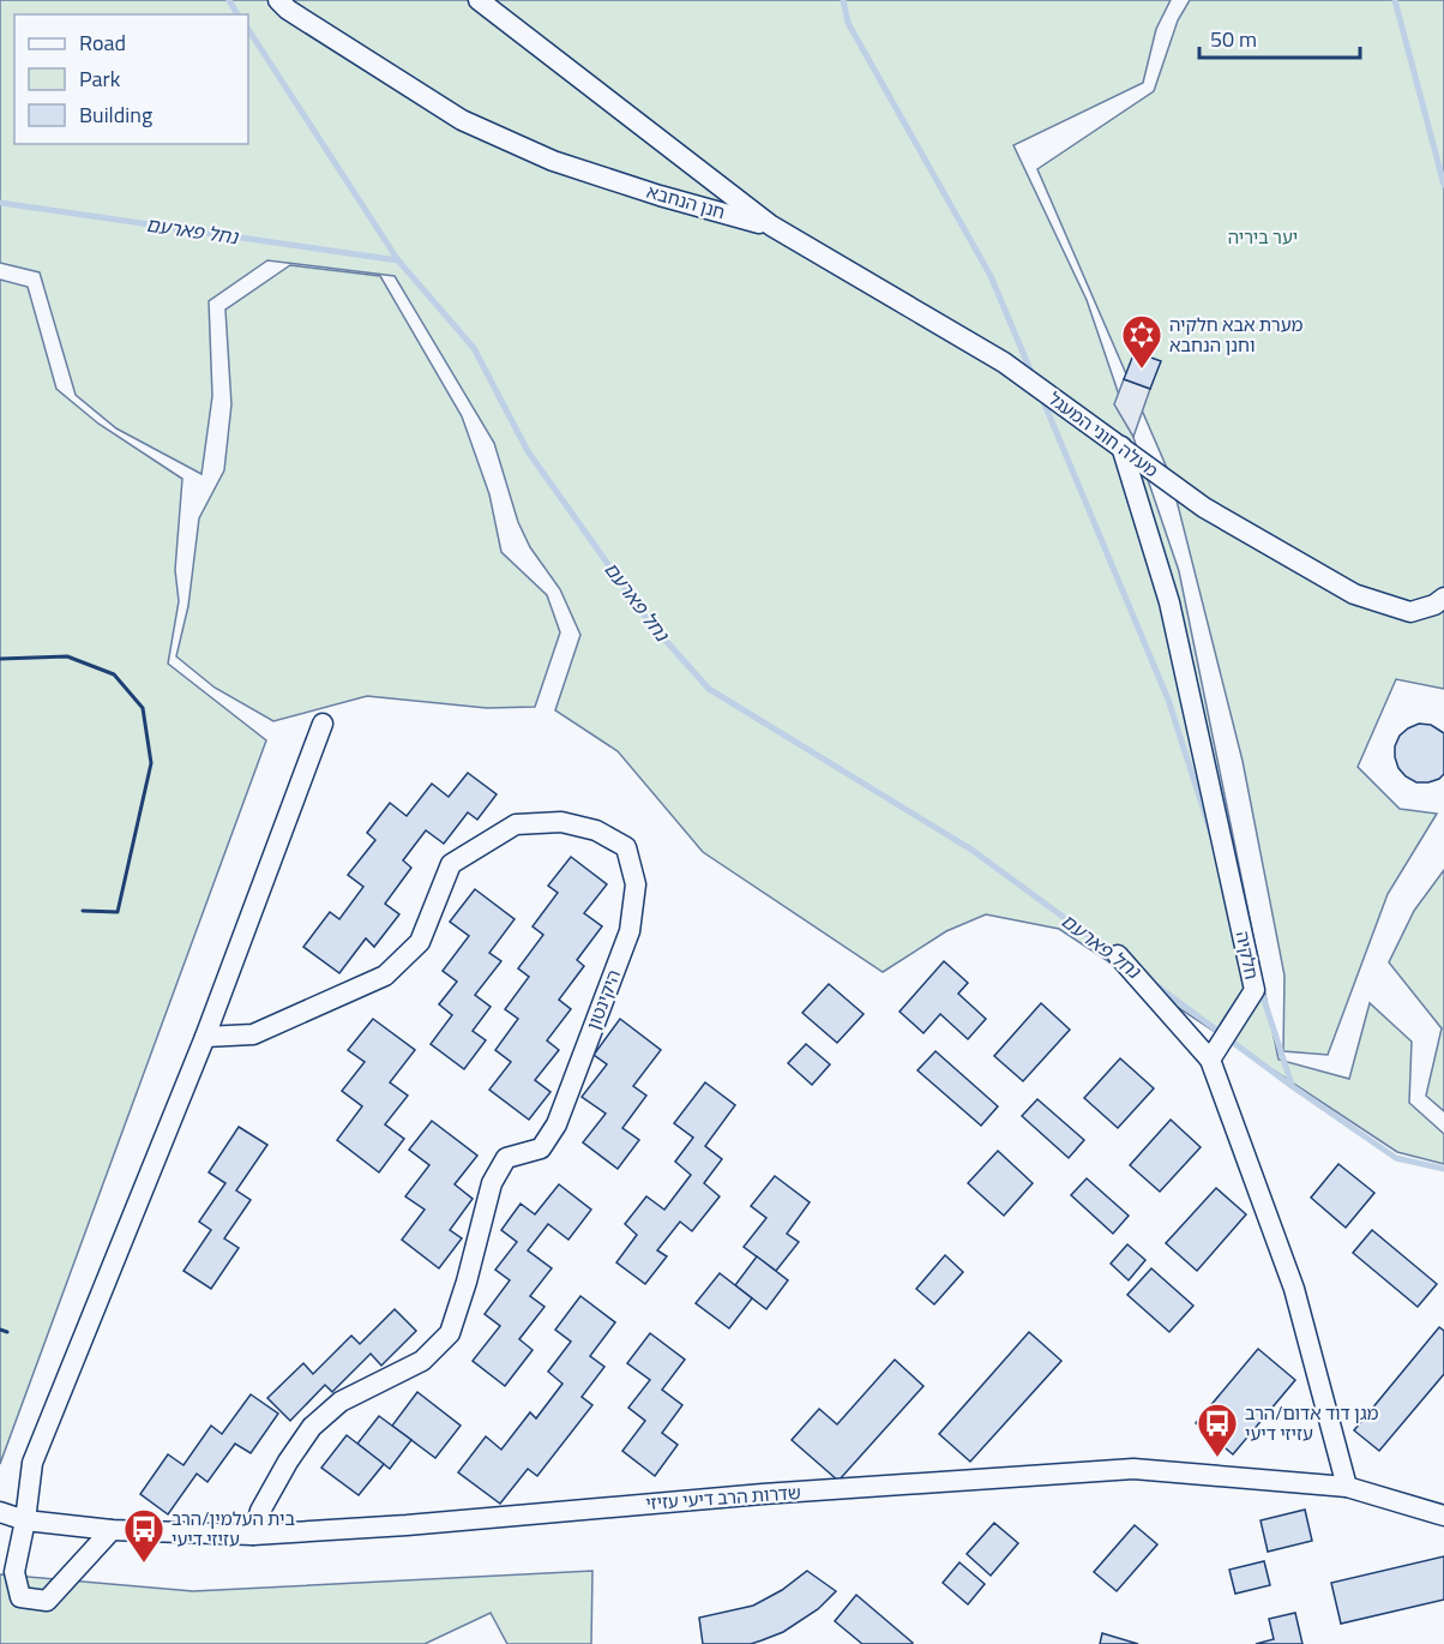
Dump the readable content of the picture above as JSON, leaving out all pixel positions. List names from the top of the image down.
{
  "streets": {
    "street": [
      "חנן הנחבא",
      "מעלה חוני המעגל",
      "חלקיה",
      "היקינטון",
      "שדרות הרב דיעי עזיזי"
    ]
  },
  "crossings": [
    ["חנן הנחבא", "מעלה חוני המעגל"],
    ["מעלה חוני המעגל", "חלקיה"],
    ["היקינטון", "שדרות הרב דיעי עזיזי"]
  ],
  "water": ["נחל פארעם"],
  "parks": ["יער ביריה"],
  "places": {
    "synagogue": ["מערת אבא חלקיה וחנן הנחבא"],
    "bus stop": ["מגן דוד אדום/הרב עזיזי דיעי", "בית העלמין/הרב עזיזי דיעי"]
  },
  "legend": ["Road", "Park", "Building"],
  "scale_bar": "50 m"
}
